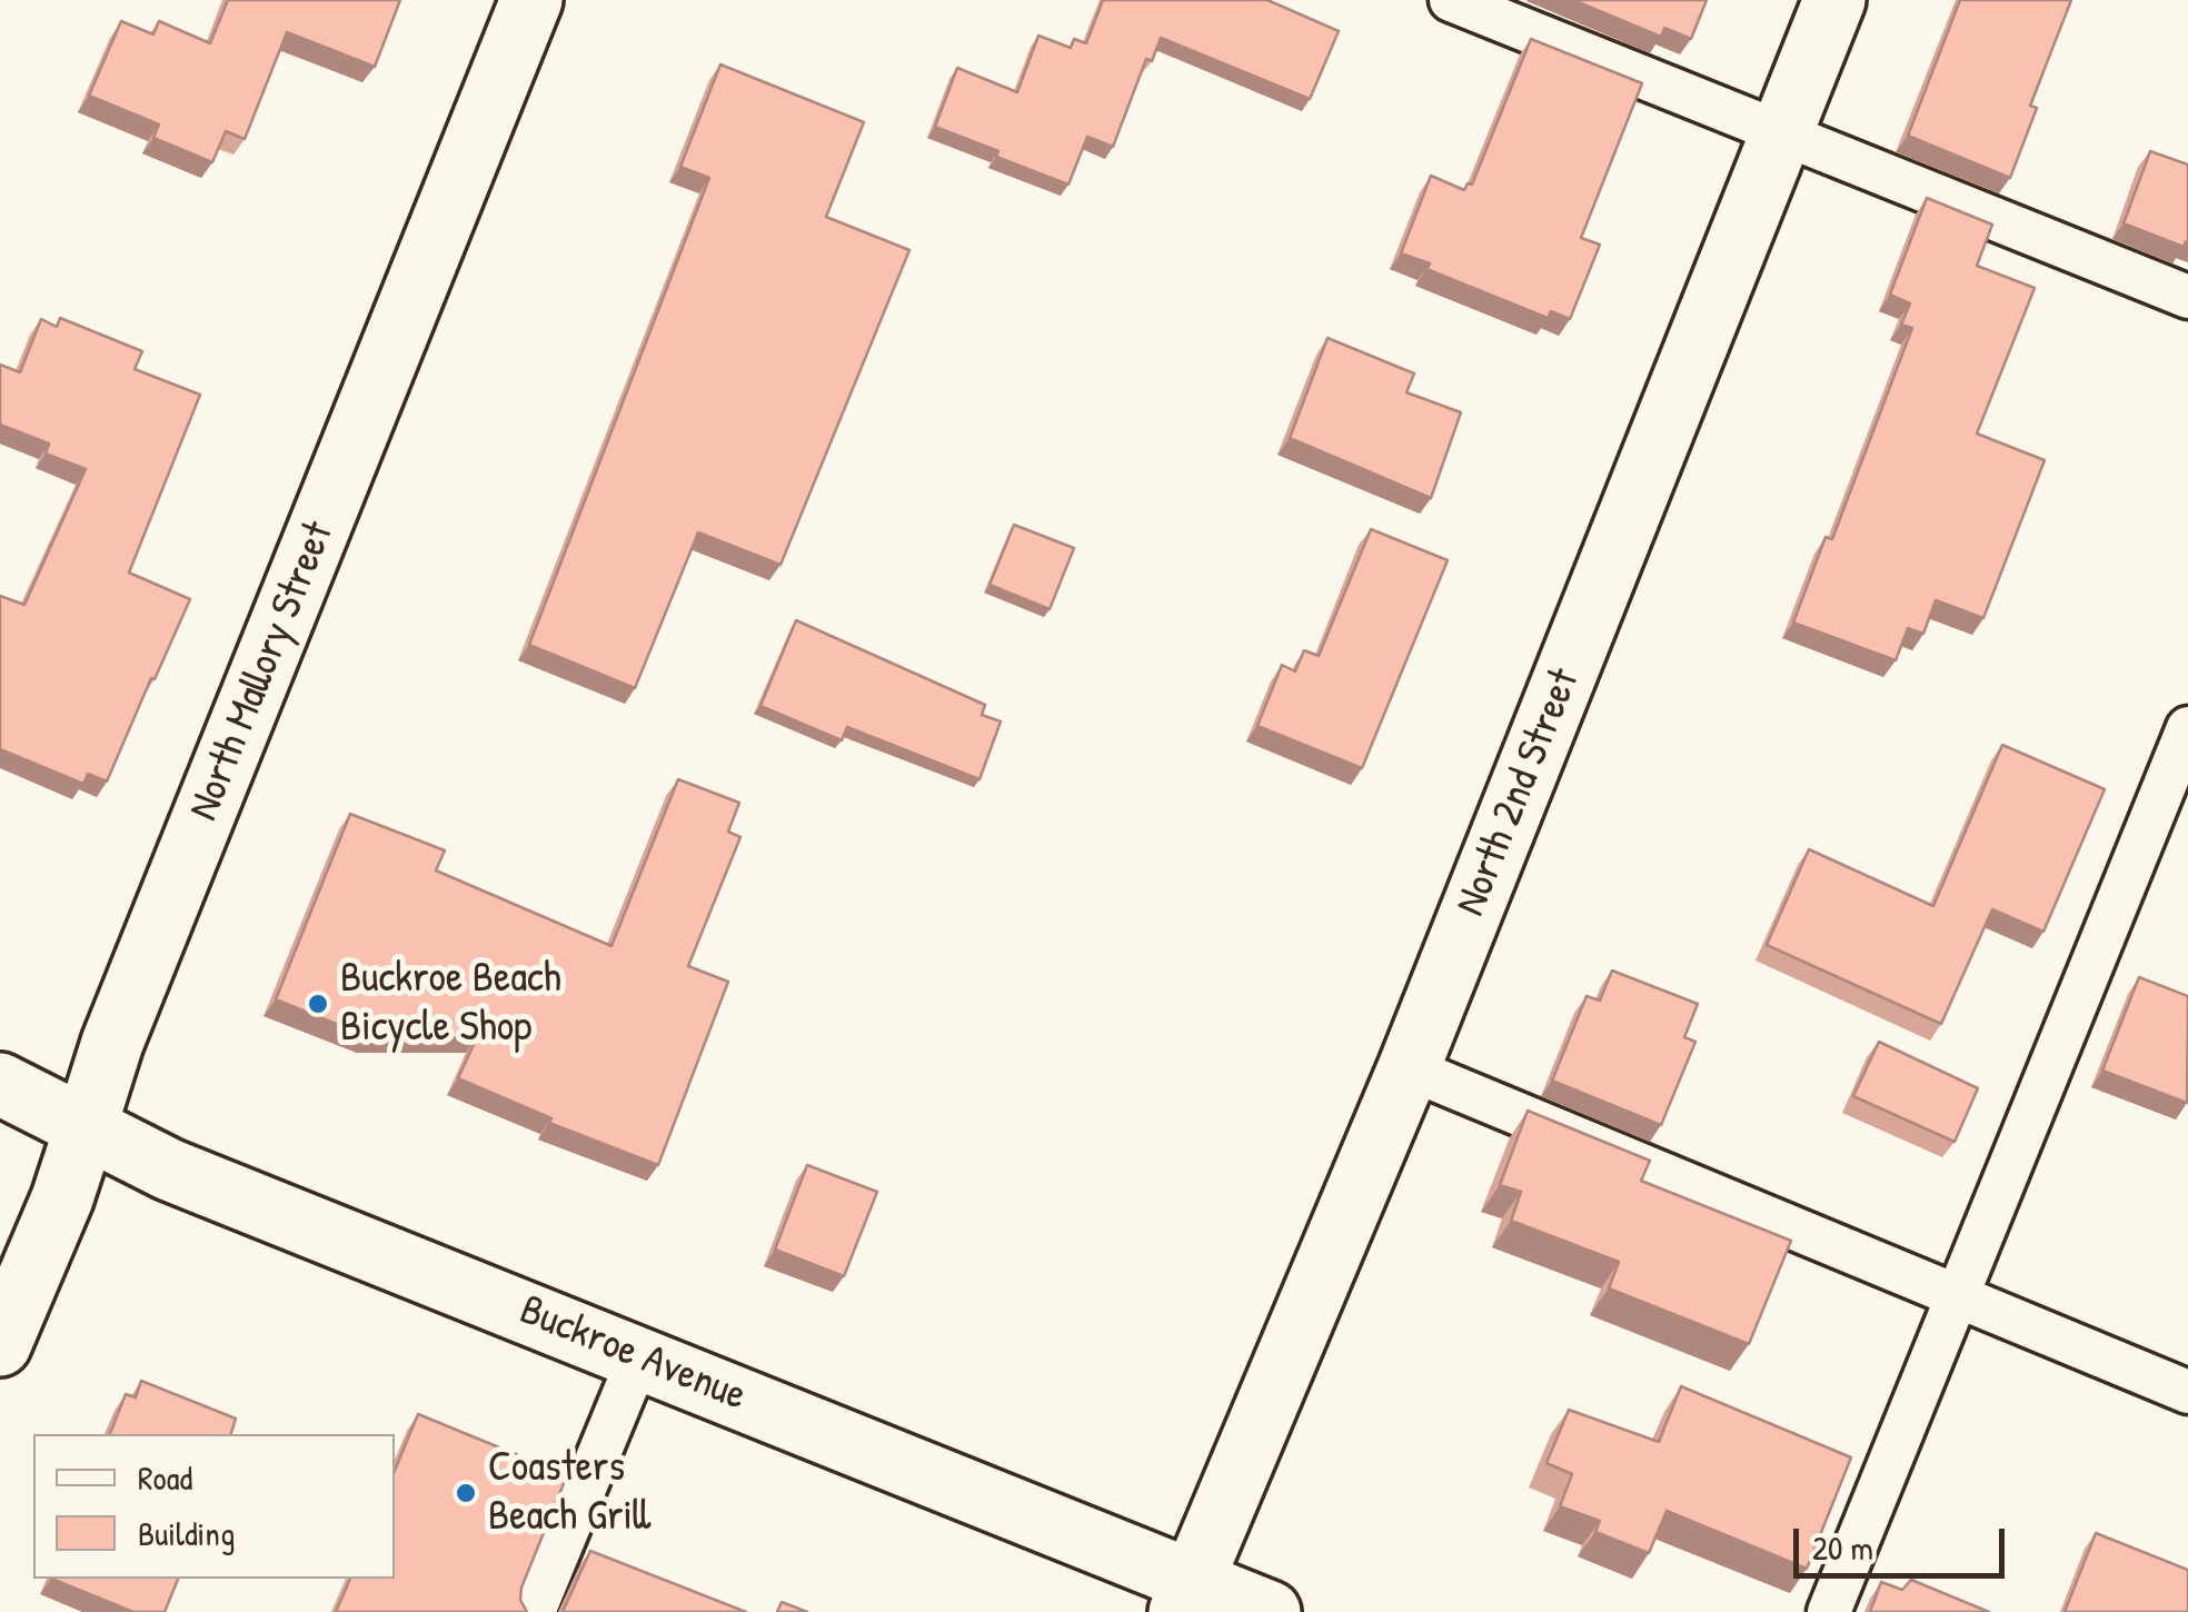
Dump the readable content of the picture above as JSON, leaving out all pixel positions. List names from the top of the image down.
{
  "streets": {
    "street": ["North Mallory Street", "North 2nd Street", "Buckroe Avenue"]
  },
  "crossings": [
    ["North Mallory Street", "Buckroe Avenue"],
    ["North 2nd Street", "Buckroe Avenue"]
  ],
  "places": ["Buckroe Beach Bicycle Shop", "Coasters Beach Grill"],
  "legend": ["Road", "Building"],
  "scale_bar": "20 m"
}
